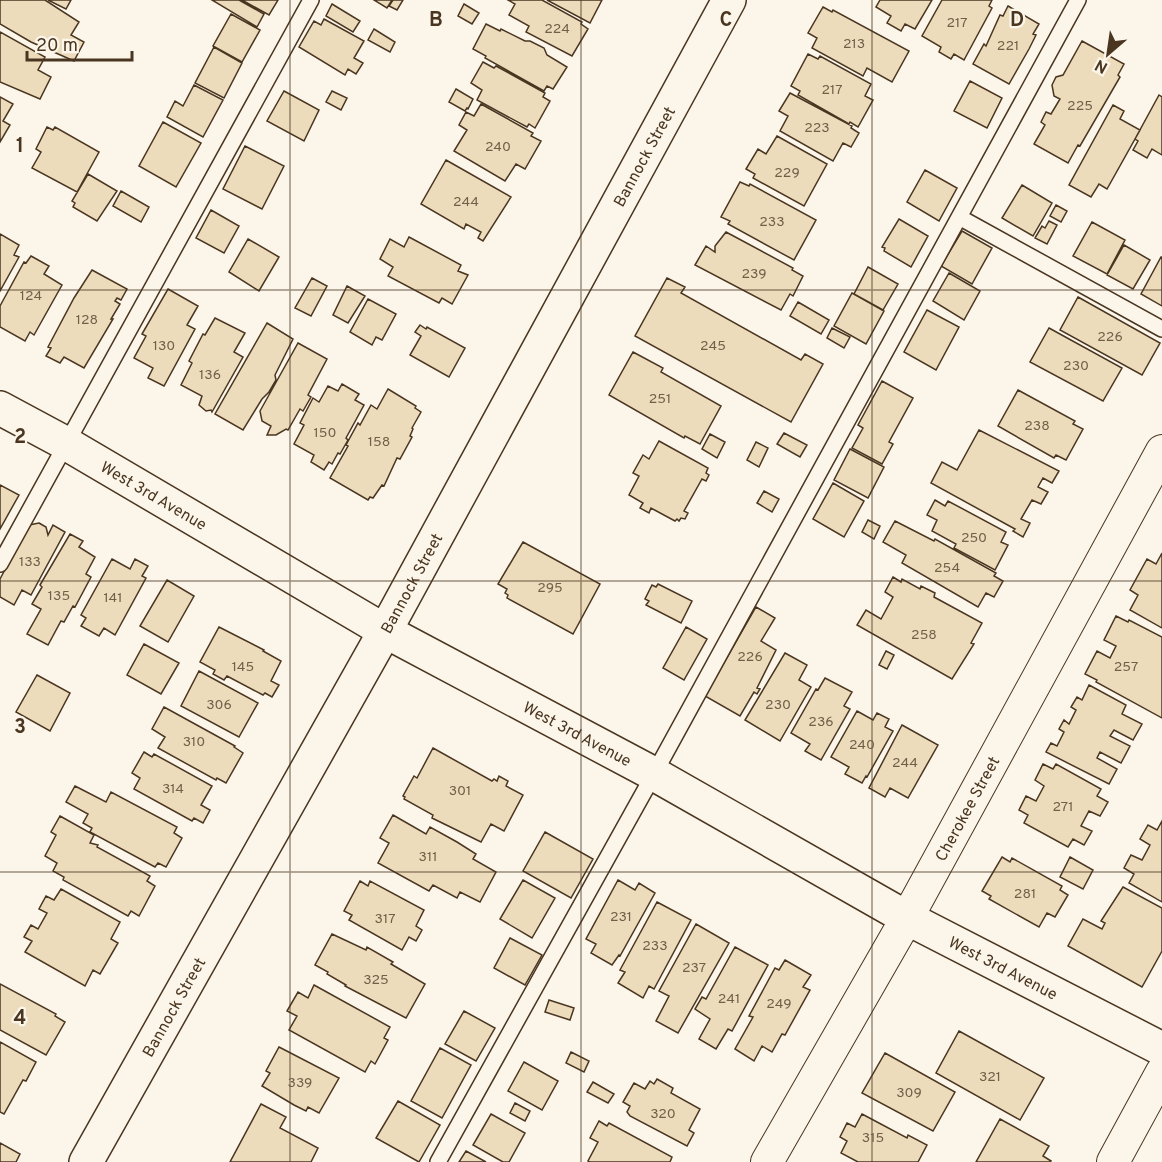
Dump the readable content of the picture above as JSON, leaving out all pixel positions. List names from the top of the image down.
{
  "streets": {
    "street": ["Bannock Street", "West 3rd Avenue", "Cherokee Street"]
  },
  "crossings": [
    ["Bannock Street", "West 3rd Avenue"],
    ["West 3rd Avenue", "Cherokee Street"]
  ],
  "house_numbers": [
    "217",
    "224",
    "213",
    "221",
    "217",
    "225",
    "223",
    "240",
    "229",
    "244",
    "233",
    "239",
    "124",
    "128",
    "226",
    "130",
    "245",
    "230",
    "136",
    "251",
    "238",
    "150",
    "158",
    "250",
    "133",
    "254",
    "295",
    "135",
    "141",
    "258",
    "226",
    "145",
    "257",
    "306",
    "230",
    "236",
    "310",
    "240",
    "244",
    "314",
    "301",
    "271",
    "311",
    "281",
    "231",
    "317",
    "233",
    "237",
    "325",
    "241",
    "249",
    "321",
    "339",
    "309",
    "320",
    "315"
  ],
  "scale_bar": "20 m",
  "north": "bottom left",
  "grid": {
    "columns": ["B", "C", "D"],
    "rows": [
      "1",
      "2",
      "3",
      "4"
    ]
  }
}
